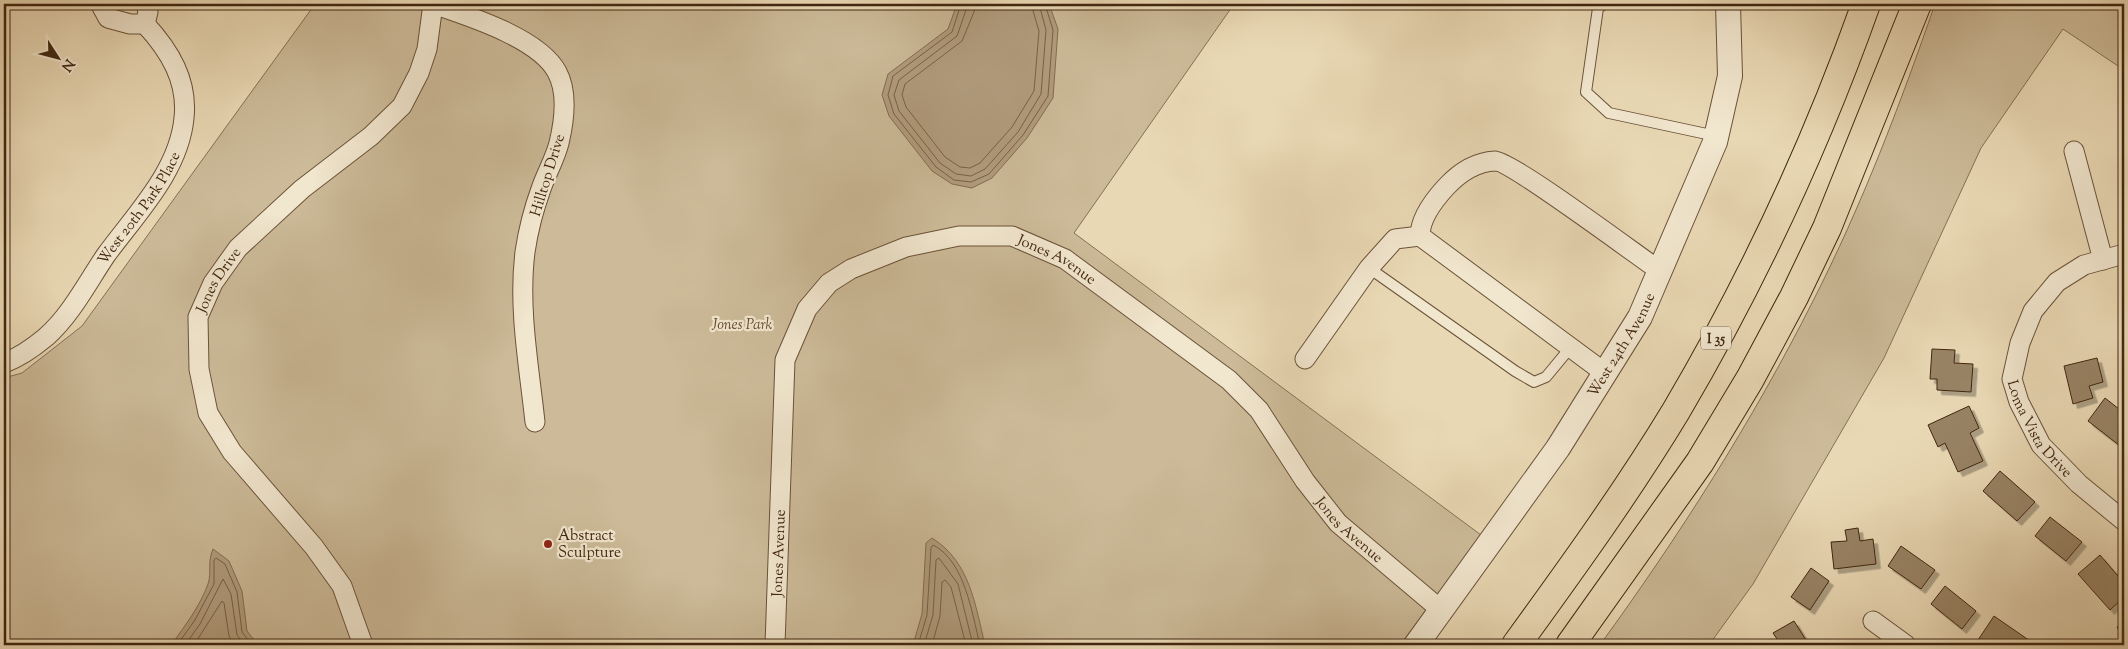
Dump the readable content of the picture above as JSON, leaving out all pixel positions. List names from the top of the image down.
{
  "streets": {
    "highway": ["I 35"],
    "street": [
      "Hilltop Drive",
      "West 20th Park Place",
      "Jones Avenue",
      "Jones Drive",
      "West 24th Avenue",
      "Loma Vista Drive"
    ]
  },
  "crossings": [
    ["Hilltop Drive", "Jones Drive"],
    ["Jones Avenue", "West 24th Avenue"]
  ],
  "parks": ["Jones Park"],
  "places": ["Abstract Sculpture"],
  "north": "bottom right"
}
